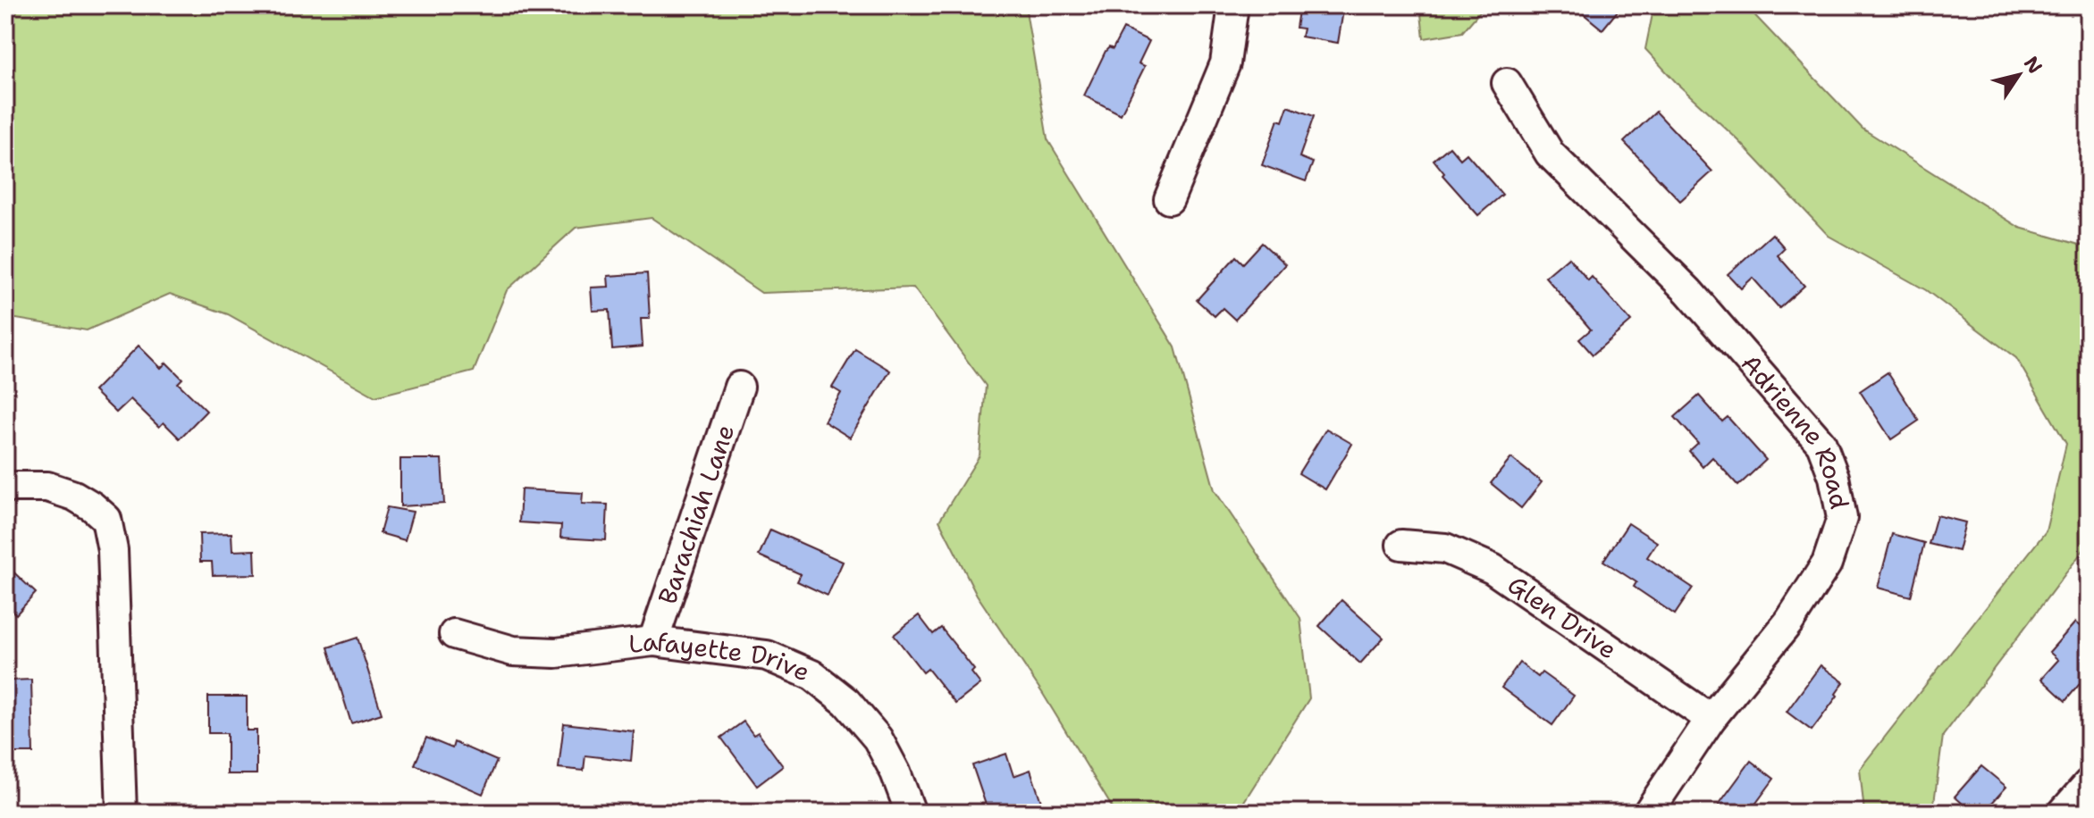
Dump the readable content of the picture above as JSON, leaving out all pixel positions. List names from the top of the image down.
{
  "streets": {
    "street": [
      "Adrienne Road",
      "Barachiah Lane",
      "Glen Drive",
      "Lafayette Drive"
    ]
  },
  "crossings": [
    ["Adrienne Road", "Glen Drive"],
    ["Barachiah Lane", "Lafayette Drive"]
  ],
  "north": "top right"
}
